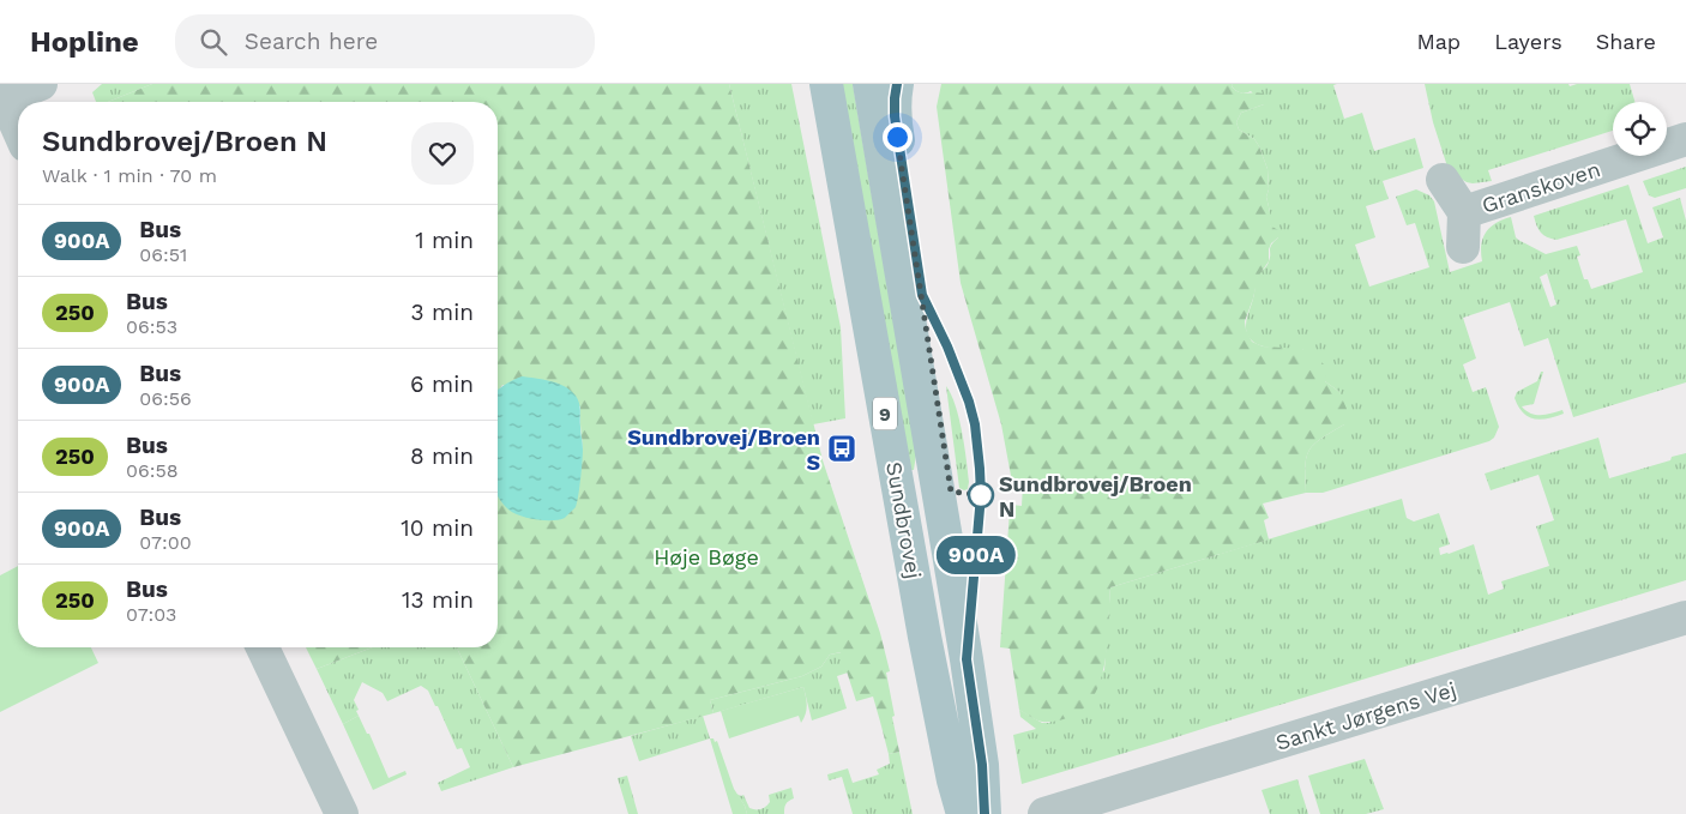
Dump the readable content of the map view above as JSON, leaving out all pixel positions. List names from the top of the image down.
{
  "streets": {
    "main road": ["9", "Sundbrovej"],
    "street": ["Granskoven", "Sankt Jørgens Vej"]
  },
  "parks": ["Høje Bøge"],
  "places": {
    "bus stop": ["Sundbrovej/Broen S"],
    "other": ["Sundbrovej/Broen N"]
  },
  "lines": ["bus line 900A"],
  "page": {
    "header": "Hopline",
    "search": "Search here",
    "nav": ["Map", "Layers", "Share"],
    "on_map": "900A",
    "heading": ["Sundbrovej/Broen N", "Walk · 1 min · 70 m"],
    "list": [
      {
        "mark": "900A",
        "name": "Bus",
        "note": "06:51",
        "value": "1 min"
      },
      {
        "mark": "250",
        "name": "Bus",
        "note": "06:53",
        "value": "3 min"
      },
      {
        "mark": "900A",
        "name": "Bus",
        "note": "06:56",
        "value": "6 min"
      },
      {
        "mark": "250",
        "name": "Bus",
        "note": "06:58",
        "value": "8 min"
      },
      {
        "mark": "900A",
        "name": "Bus",
        "note": "07:00",
        "value": "10 min"
      },
      {
        "mark": "250",
        "name": "Bus",
        "note": "07:03",
        "value": "13 min"
      }
    ]
  }
}
